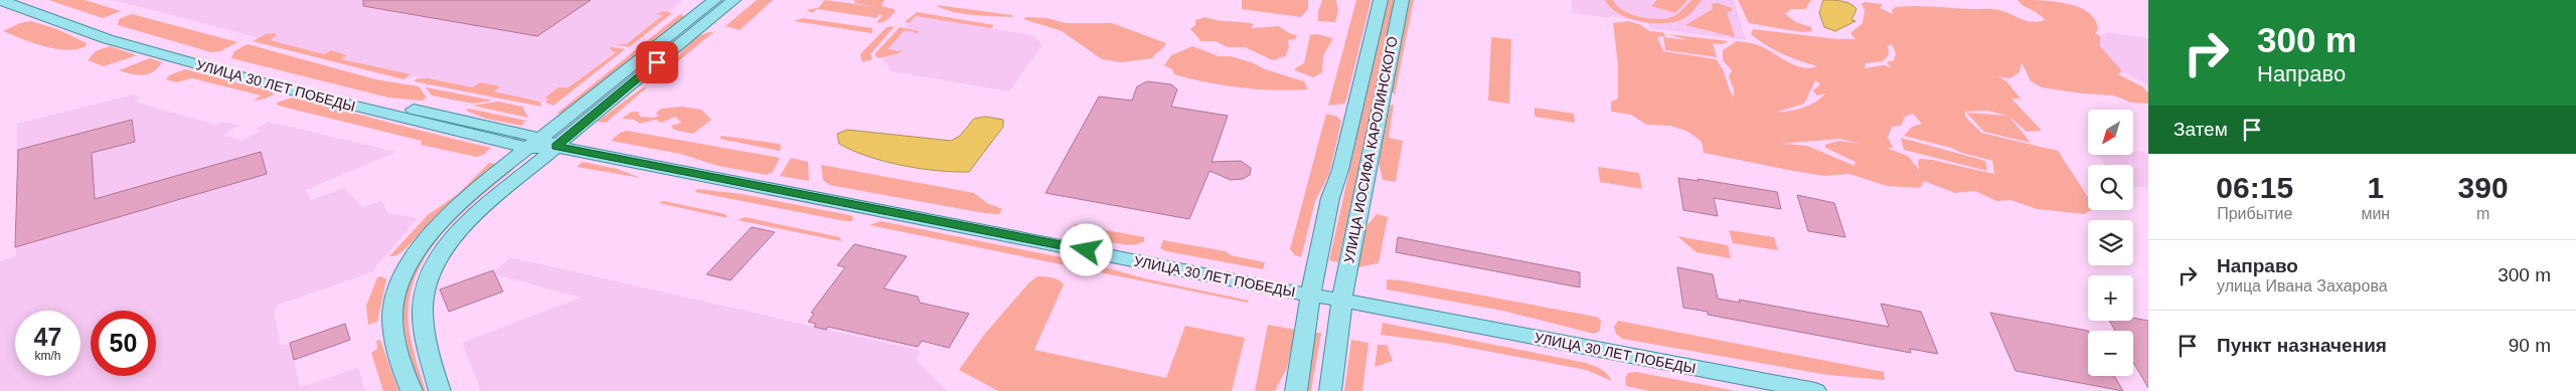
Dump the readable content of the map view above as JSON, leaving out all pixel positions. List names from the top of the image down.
{
  "streets": {
    "main road": ["УЛИЦА 30 ЛЕТ ПОБЕДЫ", "УЛИЦА ИОСИФА КАРОЛИНСКОГО"]
  },
  "crossings": [
    ["УЛИЦА 30 ЛЕТ ПОБЕДЫ", "УЛИЦА ИОСИФА КАРОЛИНСКОГО"]
  ],
  "north": "bottom left",
  "page": {
    "turn": ["300 m", "Направо"],
    "then": "Затем",
    "map_buttons": ["+", "−"],
    "eta": [
      "06:15",
      "Прибытие",
      "1",
      "мин",
      "390",
      "m"
    ],
    "list": [
      {
        "name": "Направо",
        "note": "улица Ивана Захарова",
        "value": "300 m"
      },
      {
        "name": "Пункт назначения",
        "value": "90 m"
      }
    ],
    "speed": "47 km/h",
    "limit": "50"
  }
}
